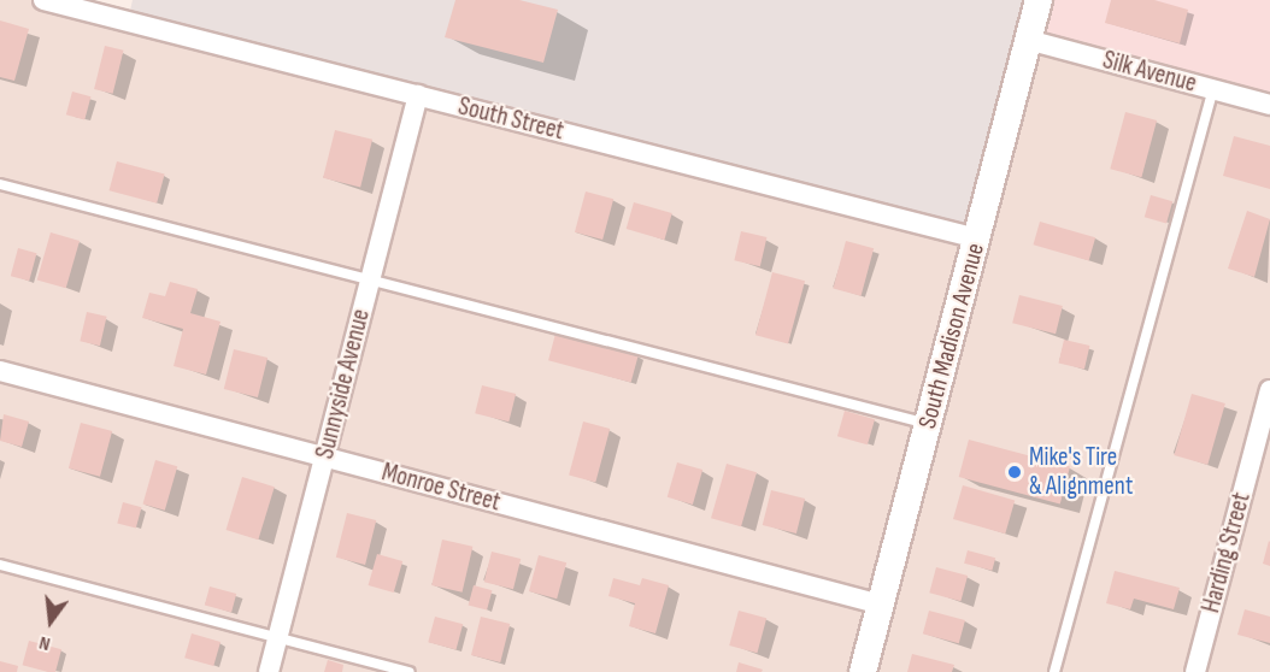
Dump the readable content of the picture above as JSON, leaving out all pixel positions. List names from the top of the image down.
{
  "streets": {
    "main road": ["South Madison Avenue"],
    "street": [
      "Silk Avenue",
      "South Street",
      "Sunnyside Avenue",
      "Monroe Street",
      "Harding Street"
    ]
  },
  "crossings": [
    ["Silk Avenue", "South Madison Avenue"],
    ["South Street", "South Madison Avenue"],
    ["South Street", "Sunnyside Avenue"],
    ["South Madison Avenue", "Monroe Street"],
    ["Sunnyside Avenue", "Monroe Street"]
  ],
  "places": ["Mike's Tire & Alignment"],
  "north": "bottom"
}
